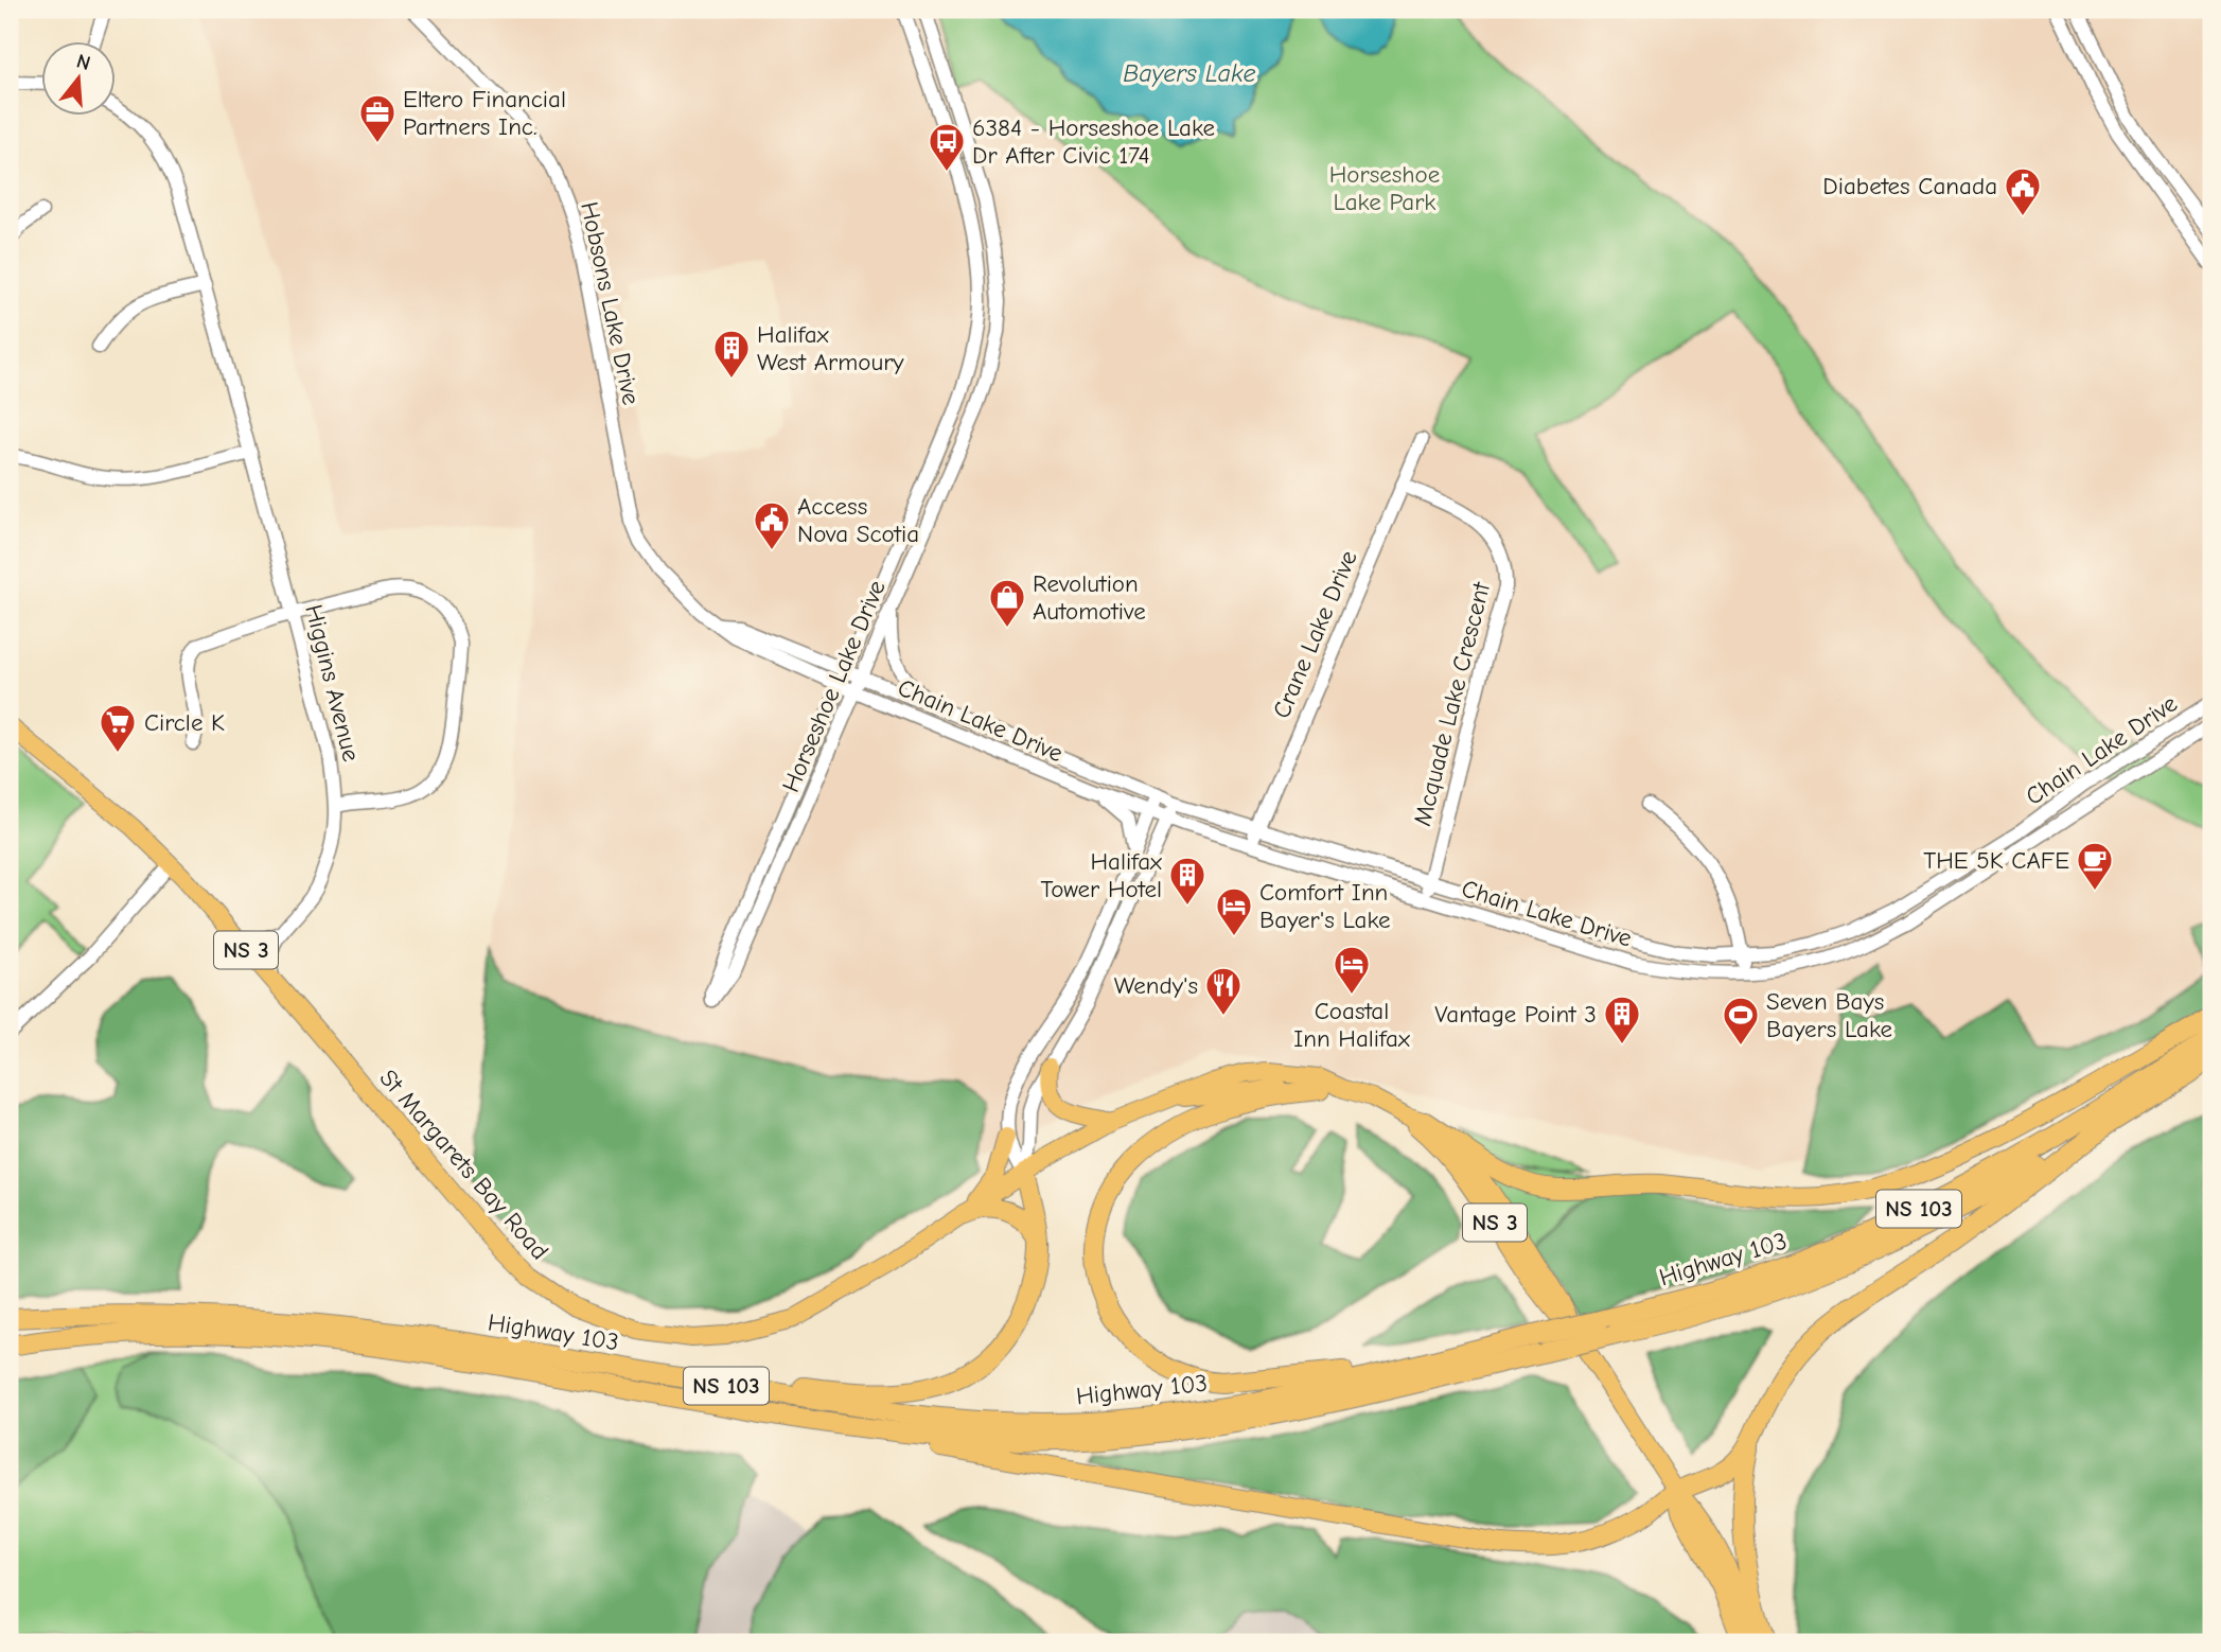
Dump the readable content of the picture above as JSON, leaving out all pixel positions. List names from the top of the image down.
{
  "streets": {
    "highway": ["NS 103", "Highway 103"],
    "main road": ["NS 3", "St Margarets Bay Road"],
    "street": [
      "Hobsons Lake Drive",
      "Crane Lake Drive",
      "Higgins Avenue",
      "Horseshoe Lake Drive",
      "Mcquade Lake Crescent",
      "Chain Lake Drive"
    ]
  },
  "crossings": [
    ["Hobsons Lake Drive", "Horseshoe Lake Drive"],
    ["Hobsons Lake Drive", "Chain Lake Drive"],
    ["Crane Lake Drive", "Mcquade Lake Crescent"],
    ["Crane Lake Drive", "Chain Lake Drive"],
    ["Higgins Avenue", "St Margarets Bay Road"],
    ["Horseshoe Lake Drive", "Chain Lake Drive"],
    ["Mcquade Lake Crescent", "Chain Lake Drive"]
  ],
  "water": ["Bayers Lake"],
  "parks": ["Horseshoe Lake Park"],
  "places": {
    "office": ["Eltero Financial Partners Inc."],
    "bus stop": ["6384 - Horseshoe Lake Dr After Civic 174"],
    "public building": ["Diabetes Canada", "Access Nova Scotia"],
    "building": ["Halifax West Armoury", "Halifax Tower Hotel", "Vantage Point 3"],
    "shop": ["Revolution Automotive"],
    "supermarket": ["Circle K"],
    "cafe": ["THE 5K CAFE"],
    "hotel": ["Comfort Inn Bayer's Lake", "Coastal Inn Halifax"],
    "restaurant": ["Wendy's"],
    "sports": ["Seven Bays Bayers Lake"]
  },
  "north": "top"
}
